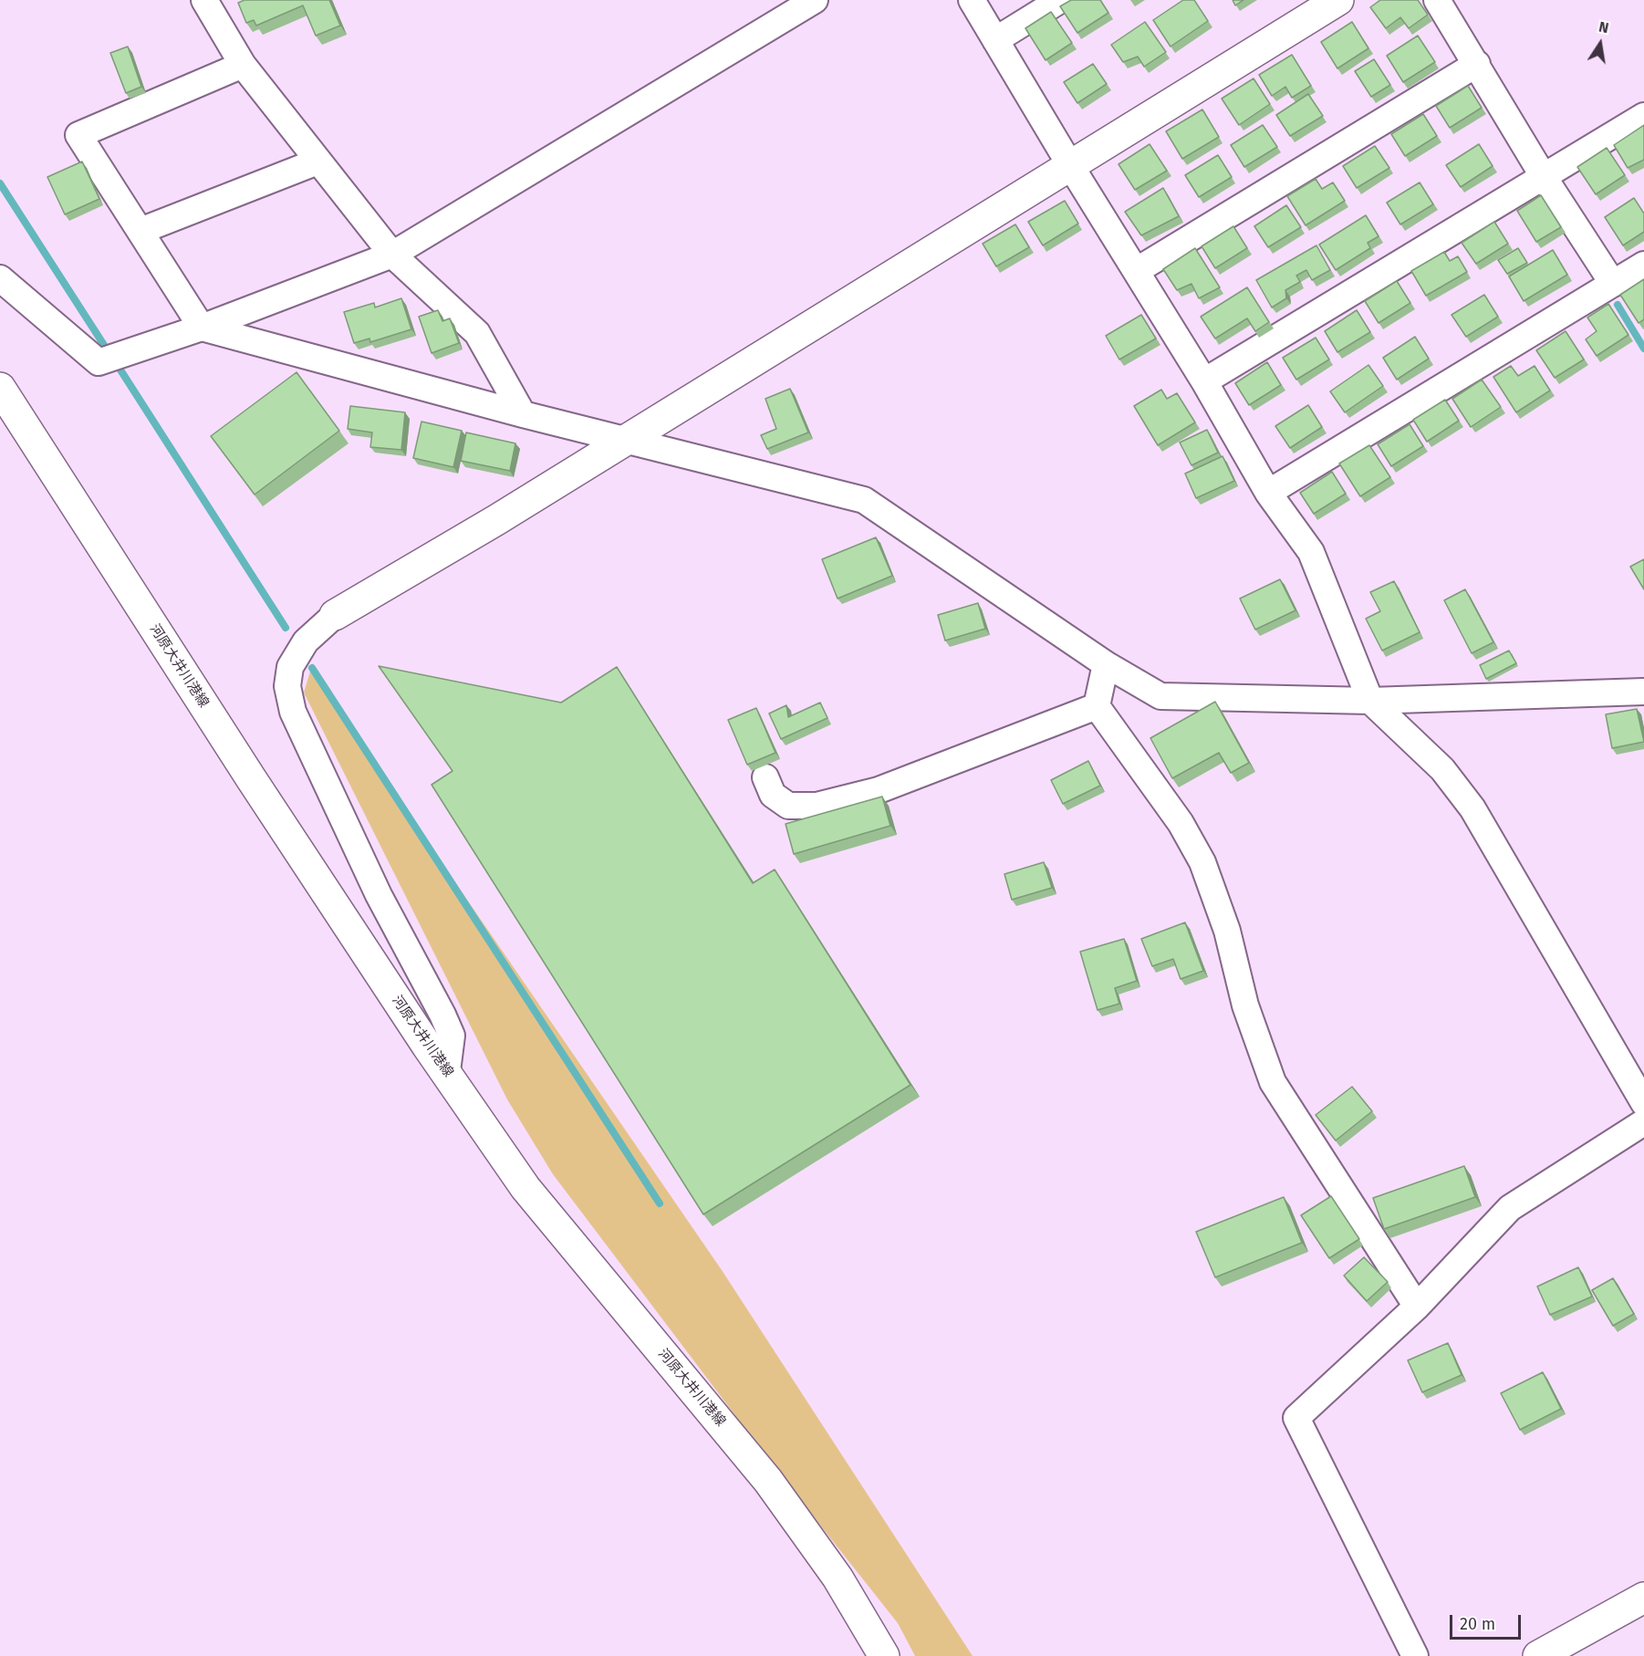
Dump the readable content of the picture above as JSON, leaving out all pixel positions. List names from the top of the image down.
{
  "streets": {
    "main road": ["河原大井川港線"]
  },
  "scale_bar": "20 m",
  "north": "top"
}
